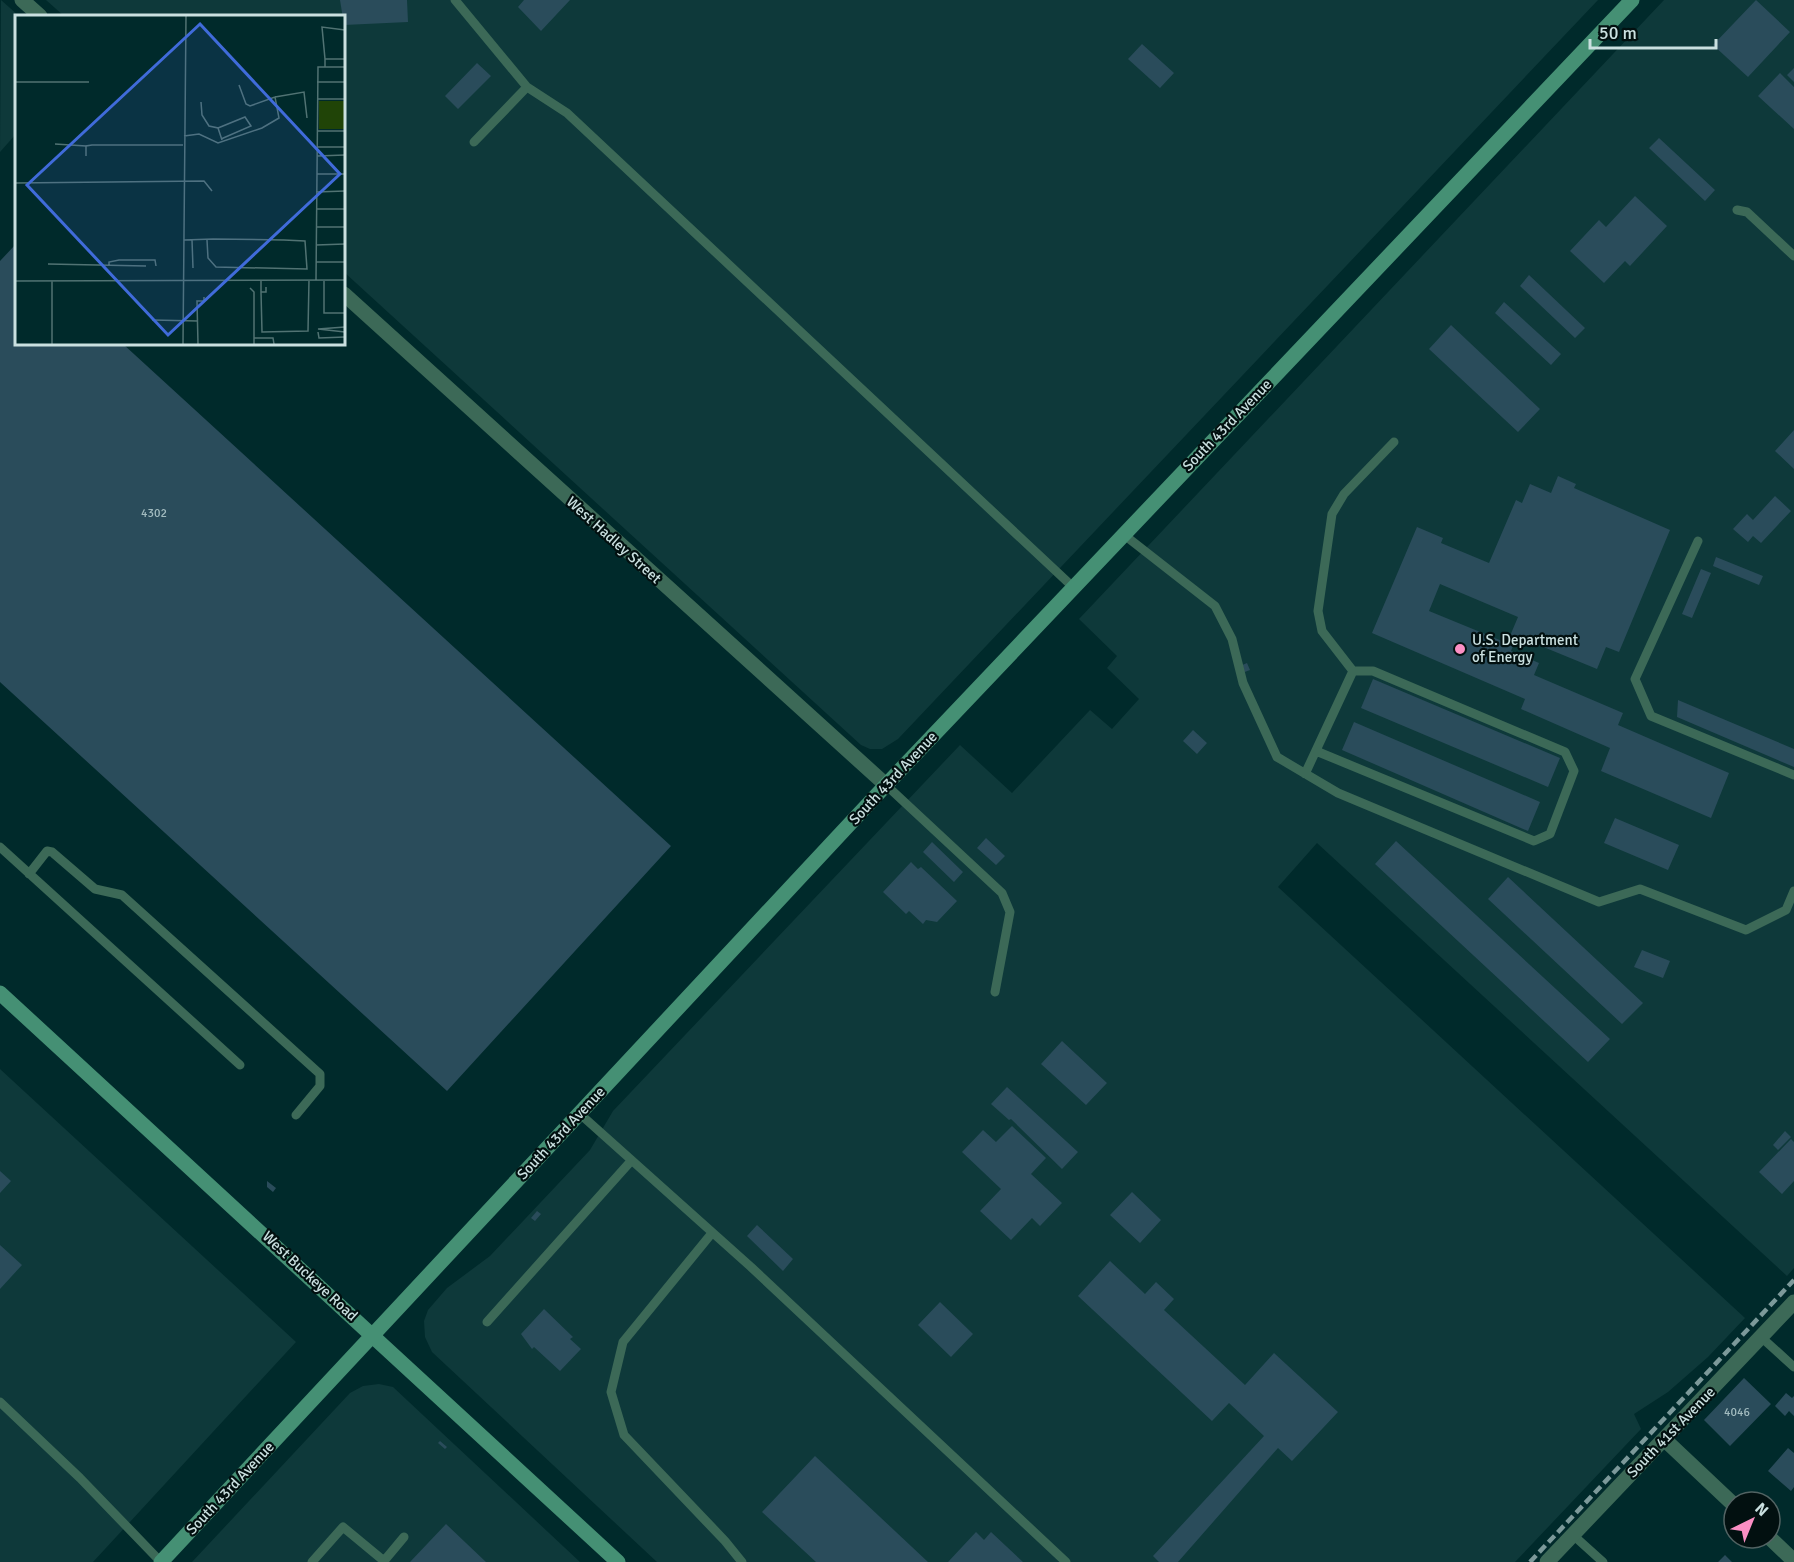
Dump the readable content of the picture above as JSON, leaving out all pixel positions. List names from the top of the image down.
{
  "streets": {
    "main road": ["South 43rd Avenue", "West Buckeye Road"],
    "street": ["West Hadley Street", "South 41st Avenue"]
  },
  "crossings": [
    ["South 43rd Avenue", "West Hadley Street"],
    ["South 43rd Avenue", "West Buckeye Road"]
  ],
  "places": ["U.S. Department of Energy"],
  "house_numbers": ["4302", "4046"],
  "scale_bar": "50 m",
  "north": "top right"
}
